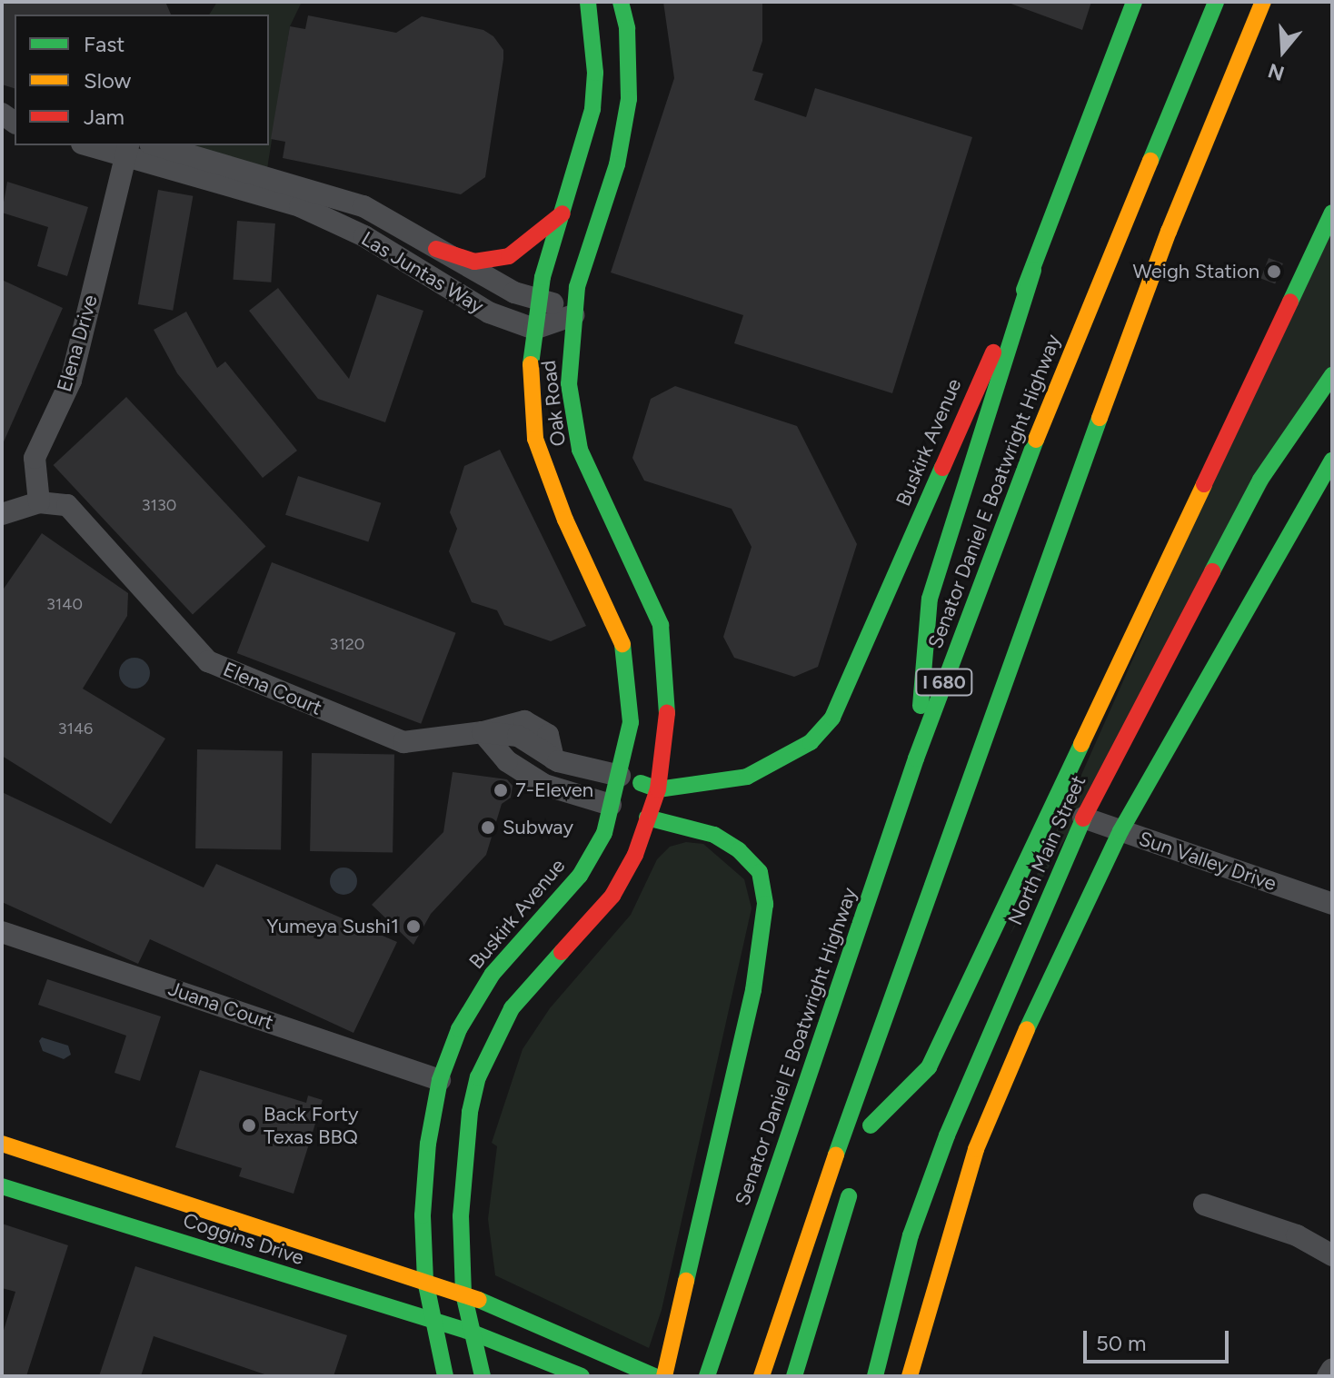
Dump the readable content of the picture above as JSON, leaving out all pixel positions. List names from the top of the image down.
{
  "streets": {
    "main road": [
      "Oak Road",
      "Buskirk Avenue",
      "Senator Daniel E Boatwright Highway",
      "I 680",
      "North Main Street",
      "Coggins Drive"
    ],
    "street": [
      "Las Juntas Way",
      "Elena Drive",
      "Elena Court",
      "Sun Valley Drive",
      "Juana Court"
    ]
  },
  "crossings": [
    ["Las Juntas Way", "Elena Drive"],
    ["Las Juntas Way", "Oak Road"],
    ["Elena Drive", "Elena Court"],
    ["Oak Road", "Buskirk Avenue"],
    ["Oak Road", "Elena Court"],
    ["Buskirk Avenue", "Elena Court"],
    ["Buskirk Avenue", "Juana Court"],
    ["Buskirk Avenue", "Coggins Drive"],
    ["North Main Street", "Sun Valley Drive"]
  ],
  "places": [
    "Weigh Station",
    "7-Eleven",
    "Subway",
    "Yumeya Sushi1",
    "Back Forty Texas BBQ"
  ],
  "house_numbers": [
    "3130",
    "3140",
    "3120",
    "3146"
  ],
  "legend": ["Fast", "Slow", "Jam"],
  "scale_bar": "50 m",
  "north": "bottom"
}
